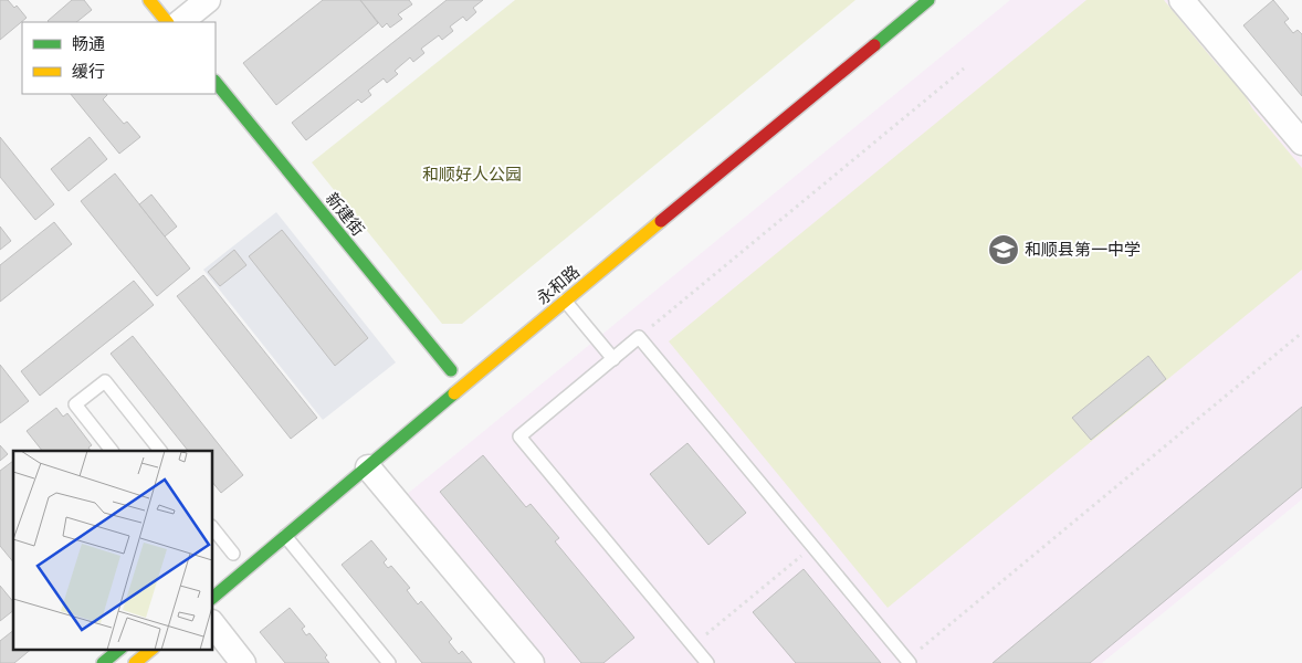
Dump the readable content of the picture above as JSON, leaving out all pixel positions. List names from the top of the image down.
{
  "streets": {
    "main road": ["新建街", "永和路"]
  },
  "parks": ["和顺好人公园"],
  "places": {
    "school or university": ["和顺县第一中学"]
  },
  "legend": ["畅通", "缓行"]
}
